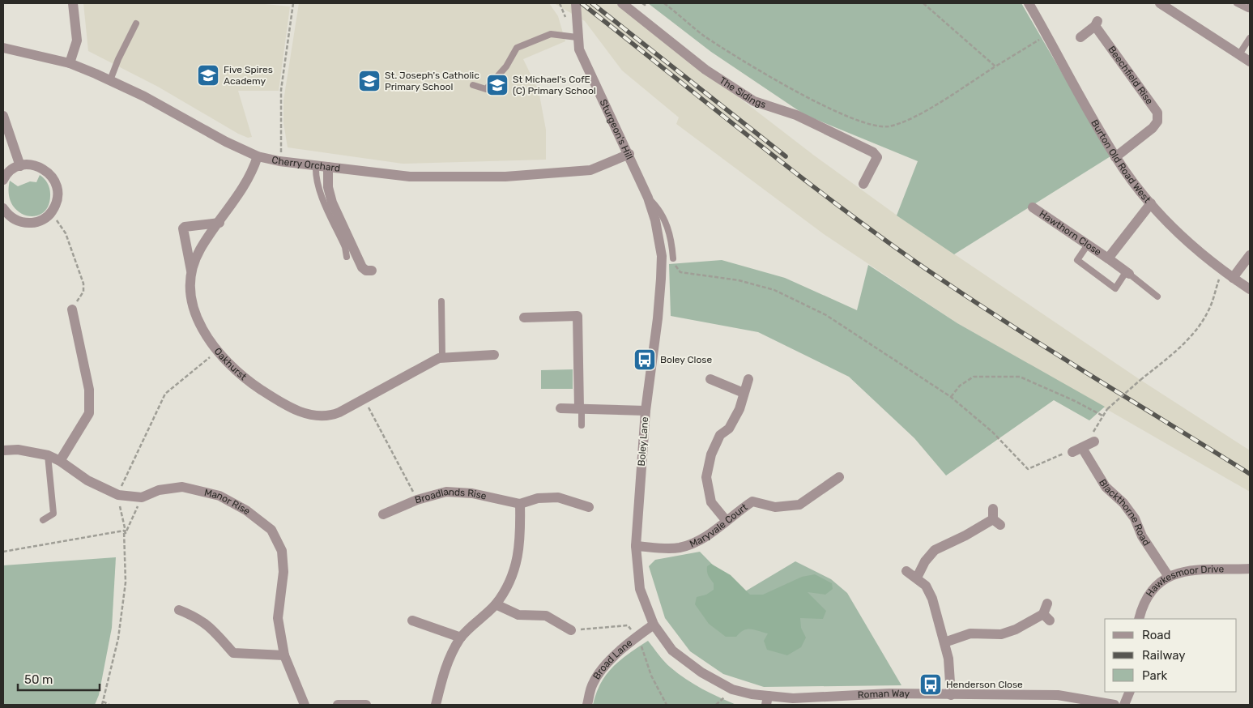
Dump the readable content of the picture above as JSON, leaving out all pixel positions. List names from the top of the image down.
{
  "streets": {
    "street": [
      "Beechfield Rise",
      "The Sidings",
      "Sturgeon's Hill",
      "Burton Old Road West",
      "Cherry Orchard",
      "Hawthorn Close",
      "Oakhurst",
      "Boley Lane",
      "Broadlands Rise",
      "Manor Rise",
      "Blackthorne Road",
      "Maryvale Court",
      "Hawkesmoor Drive",
      "Broad Lane",
      "Roman Way"
    ]
  },
  "crossings": [
    ["Beechfield Rise", "Burton Old Road West"],
    ["Sturgeon's Hill", "Cherry Orchard"],
    ["Sturgeon's Hill", "Boley Lane"],
    ["Burton Old Road West", "Hawthorn Close"],
    ["Cherry Orchard", "Oakhurst"],
    ["Boley Lane", "Maryvale Court"],
    ["Boley Lane", "Broad Lane"],
    ["Boley Lane", "Roman Way"],
    ["Blackthorne Road", "Hawkesmoor Drive"],
    ["Broad Lane", "Roman Way"]
  ],
  "places": {
    "school or university": ["Five Spires Academy", "St. Joseph's Catholic Primary School", "St Michael's CofE (C) Primary School"],
    "bus stop": ["Boley Close", "Henderson Close"]
  },
  "legend": ["Road", "Railway", "Park"],
  "scale_bar": "50 m"
}
